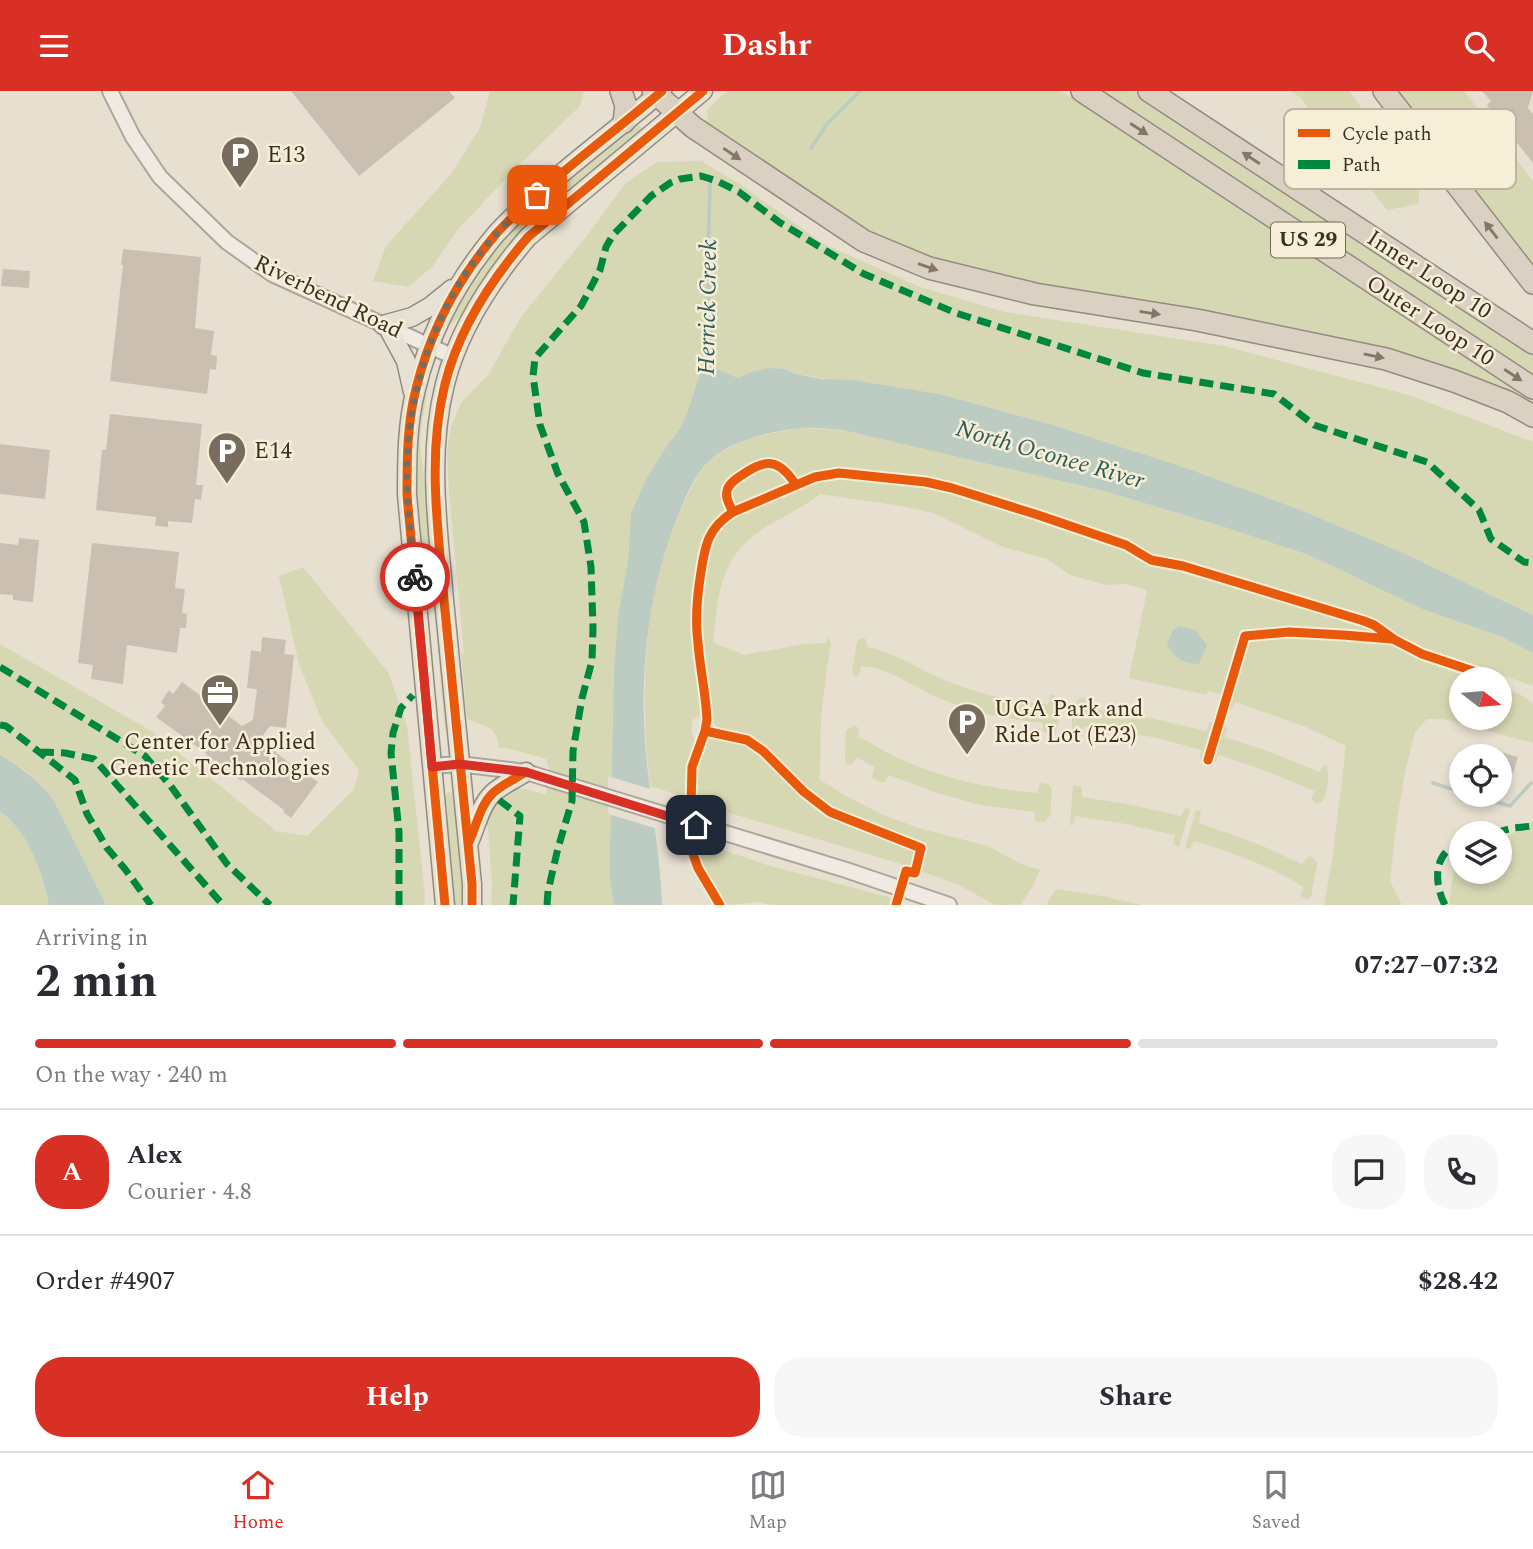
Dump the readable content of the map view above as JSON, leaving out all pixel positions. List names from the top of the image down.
{
  "streets": {
    "highway": ["US 29", "Inner Loop 10", "Outer Loop 10"],
    "street": ["Riverbend Road"]
  },
  "water": ["Herrick Creek", "North Oconee River"],
  "places": {
    "parking": ["E13", "E14", "UGA Park and Ride Lot (E23)"],
    "office": ["Center for Applied Genetic Technologies"]
  },
  "legend": ["Cycle path", "Path"],
  "north": "right",
  "page": {
    "header": "Dashr",
    "heading": ["2 min", "Arriving in", "07:27–07:32"],
    "panel": [
      "Alex",
      "Courier · 4.8",
      "Order #4907",
      "$28.42"
    ],
    "bar": "On the way · 240 m",
    "round": "A",
    "buttons": ["Help", "Share"],
    "tabs": ["Home", "Map", "Saved"]
  }
}
